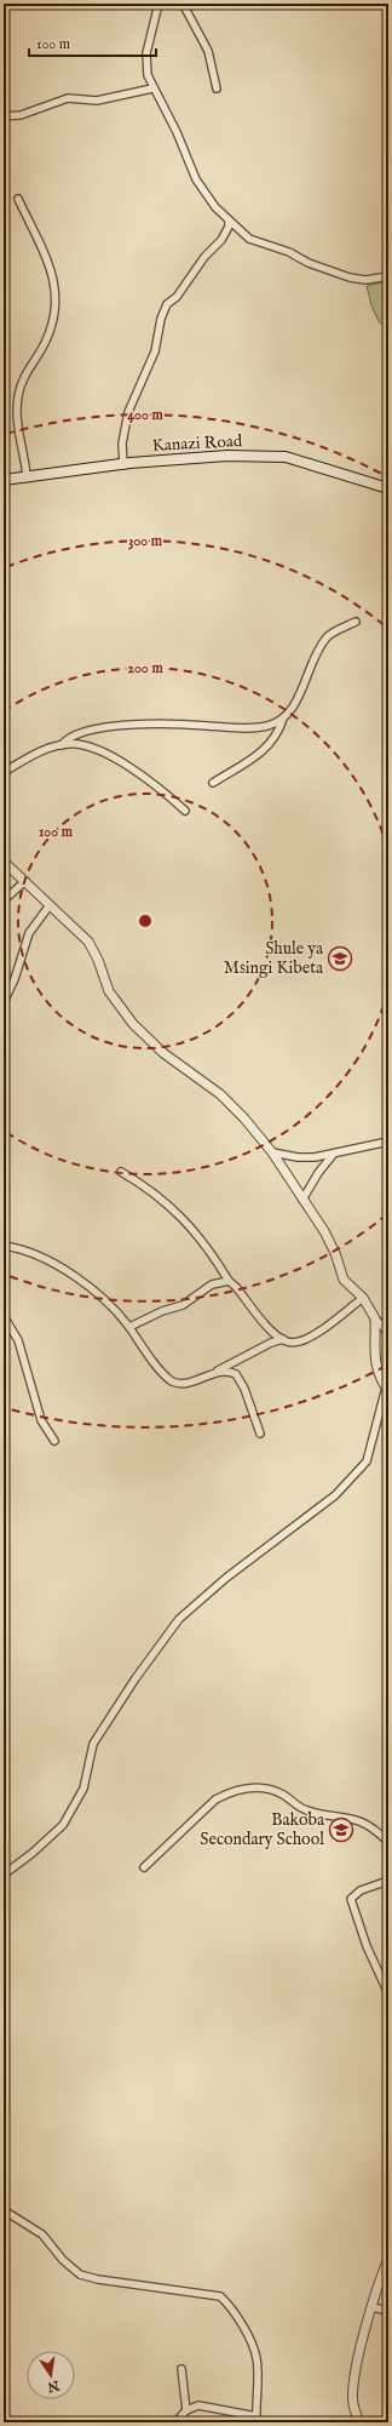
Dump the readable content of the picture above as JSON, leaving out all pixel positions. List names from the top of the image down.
{
  "streets": {
    "main road": ["Kanazi Road"]
  },
  "places": {
    "school or university": ["Shule ya Msingi Kibeta", "Bakoba Secondary School"]
  },
  "scale_bar": "100 m",
  "north": "bottom",
  "rings": [
    "400 m",
    "300 m",
    "200 m",
    "100 m"
  ]
}
